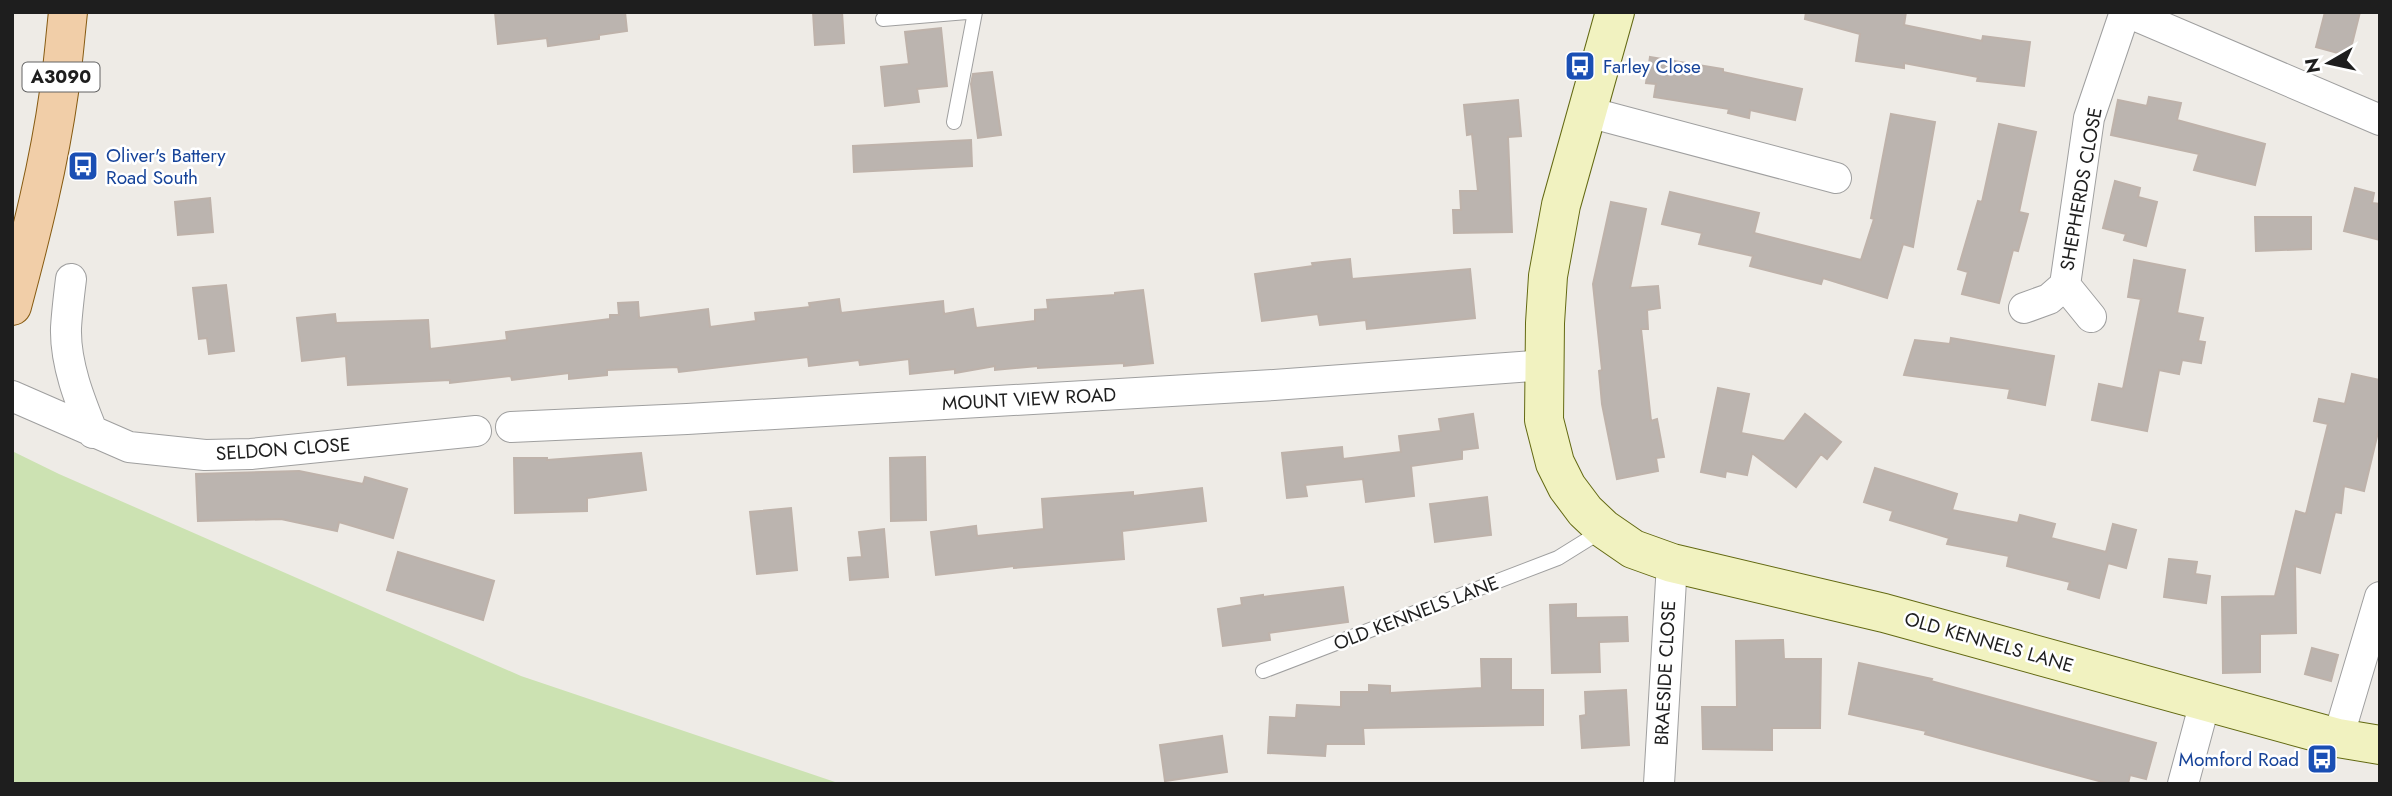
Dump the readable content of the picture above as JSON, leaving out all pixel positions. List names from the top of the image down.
{
  "streets": {
    "main road": ["A3090"],
    "street": [
      "SHEPHERDS CLOSE",
      "MOUNT VIEW ROAD",
      "SELDON CLOSE",
      "OLD KENNELS LANE",
      "BRAESIDE CLOSE"
    ]
  },
  "crossings": [
    ["MOUNT VIEW ROAD", "OLD KENNELS LANE"],
    ["OLD KENNELS LANE", "BRAESIDE CLOSE"]
  ],
  "places": {
    "bus stop": ["Farley Close", "Oliver's Battery Road South", "Momford Road"]
  },
  "north": "left"
}
